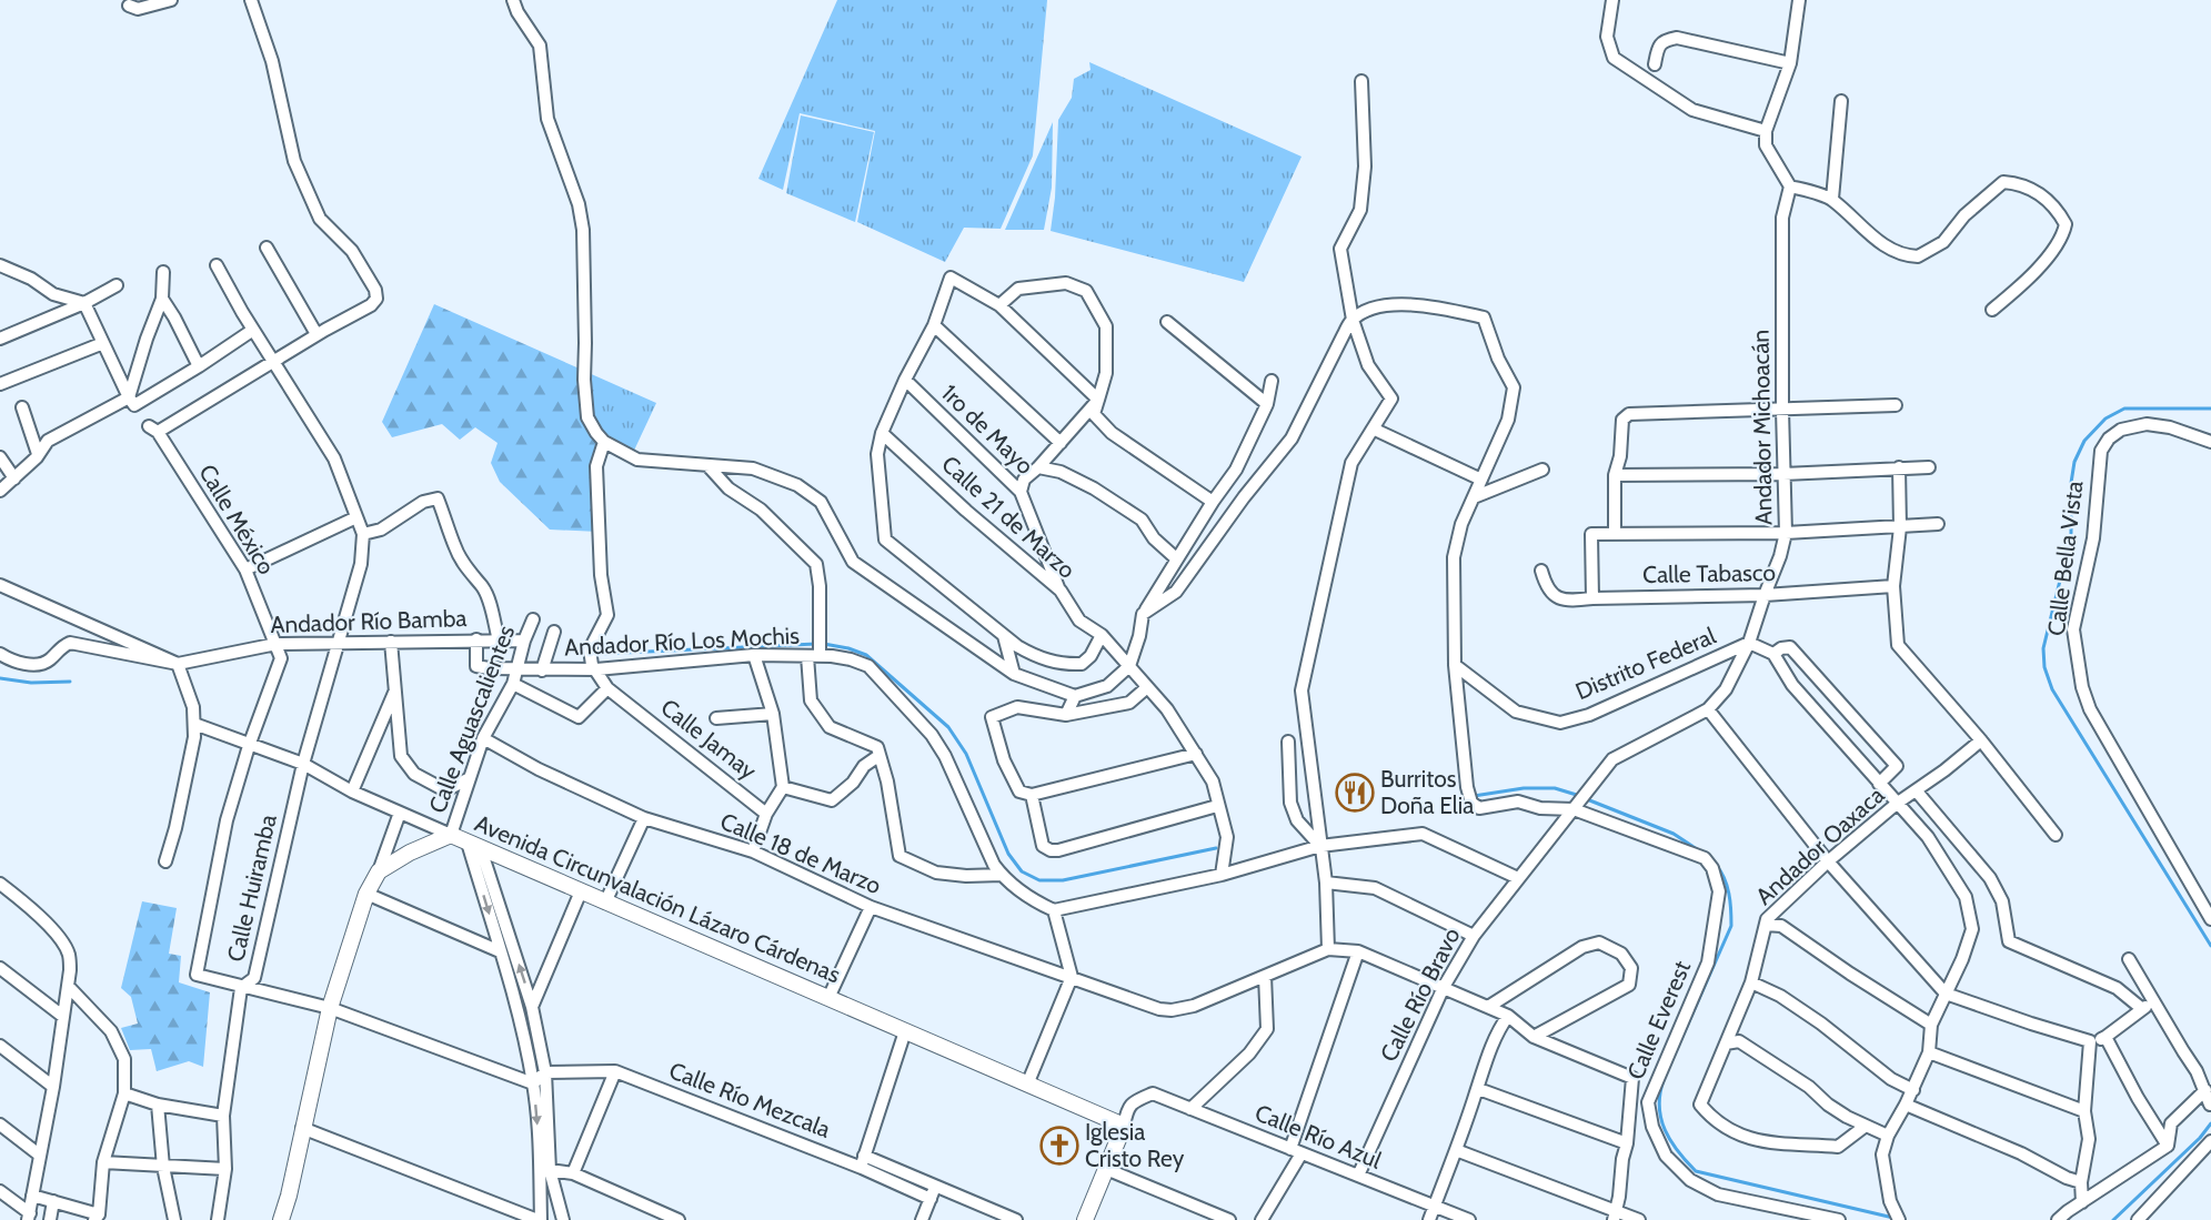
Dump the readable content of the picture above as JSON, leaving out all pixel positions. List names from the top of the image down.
{
  "streets": {
    "street": [
      "Andador Michoacán",
      "1ro de Mayo",
      "Calle 21 de Marzo",
      "Calle México",
      "Calle Bella Vista",
      "Calle Tabasco",
      "Andador Río Bamba",
      "Andador Río Los Mochis",
      "Distrito Federal",
      "Calle Aguascalientes",
      "Calle Jamay",
      "Andador Oaxaca",
      "Calle 18 de Marzo",
      "Calle Huiramba",
      "Avenida Circunvalación Lázaro Cárdenas",
      "Calle Río Bravo",
      "Calle Everest",
      "Calle Río Mezcala",
      "Calle Río Azul"
    ]
  },
  "crossings": [
    ["Andador Michoacán", "Calle Tabasco"],
    ["Andador Michoacán", "Distrito Federal"],
    ["Andador Michoacán", "Calle Río Bravo"],
    ["1ro de Mayo", "Calle 21 de Marzo"],
    ["Calle México", "Andador Río Bamba"],
    ["Calle México", "Calle Huiramba"],
    ["Andador Río Bamba", "Andador Río Los Mochis"],
    ["Andador Río Bamba", "Calle Aguascalientes"],
    ["Andador Río Bamba", "Calle Huiramba"],
    ["Andador Río Los Mochis", "Calle Aguascalientes"],
    ["Andador Río Los Mochis", "Calle Jamay"],
    ["Distrito Federal", "Andador Oaxaca"],
    ["Calle Aguascalientes", "Calle 18 de Marzo"],
    ["Calle Aguascalientes", "Avenida Circunvalación Lázaro Cárdenas"],
    ["Andador Oaxaca", "Calle Río Bravo"],
    ["Andador Oaxaca", "Calle Everest"],
    ["Avenida Circunvalación Lázaro Cárdenas", "Calle Río Azul"],
    ["Calle Río Bravo", "Calle Río Azul"]
  ],
  "places": {
    "restaurant": ["Burritos Doña Elia"],
    "church": ["Iglesia Cristo Rey"]
  }
}
